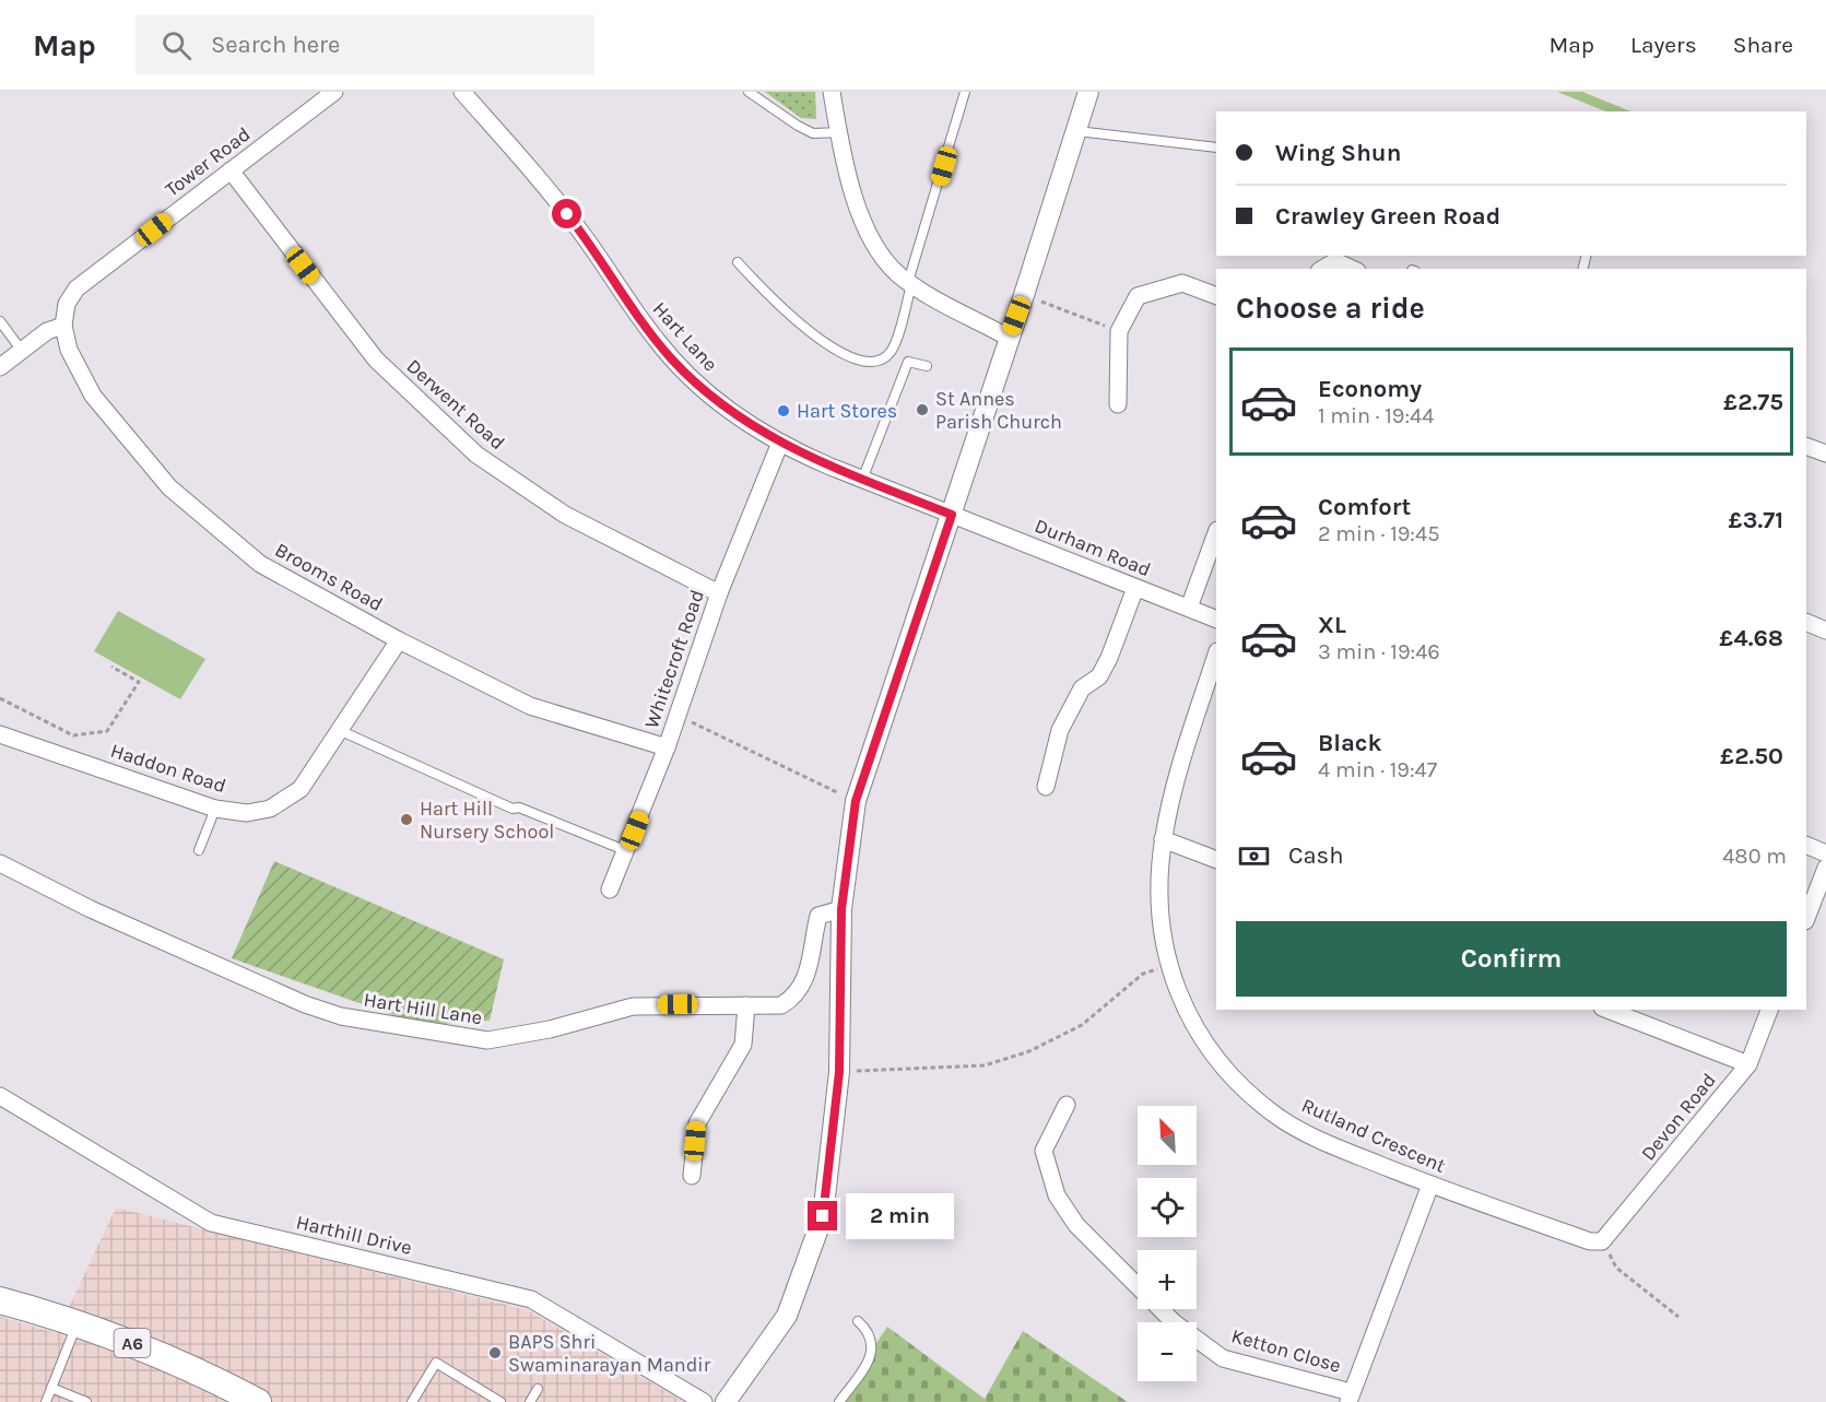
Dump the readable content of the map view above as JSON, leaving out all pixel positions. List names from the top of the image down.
{
  "streets": {
    "highway": ["A6"],
    "street": [
      "Tower Road",
      "Hart Lane",
      "Derwent Road",
      "Durham Road",
      "Brooms Road",
      "Whitecroft Road",
      "Haddon Road",
      "Hart Hill Lane",
      "Devon Road",
      "Rutland Crescent",
      "Harthill Drive",
      "Ketton Close"
    ]
  },
  "crossings": [
    ["Tower Road", "Derwent Road"],
    ["Tower Road", "Brooms Road"],
    ["Hart Lane", "Durham Road"],
    ["Hart Lane", "Whitecroft Road"],
    ["Derwent Road", "Whitecroft Road"],
    ["Brooms Road", "Whitecroft Road"],
    ["Brooms Road", "Haddon Road"],
    ["Devon Road", "Rutland Crescent"],
    ["Rutland Crescent", "Ketton Close"]
  ],
  "places": [
    "St Annes Parish Church",
    "Hart Stores",
    "Hart Hill Nursery School",
    "BAPS Shri Swaminarayan Mandir"
  ],
  "north": "top left",
  "page": {
    "header": "Map",
    "search": "Search here",
    "nav": ["Map", "Layers", "Share"],
    "banner": ["Wing Shun", "Crawley Green Road"],
    "heading": "Choose a ride",
    "list": [
      {
        "name": "Economy",
        "note": "1 min · 19:44",
        "value": "£2.75"
      },
      {
        "name": "Comfort",
        "note": "2 min · 19:45",
        "value": "£3.71"
      },
      {
        "name": "XL",
        "note": "3 min · 19:46",
        "value": "£4.68"
      },
      {
        "name": "Black",
        "note": "4 min · 19:47",
        "value": "£2.50"
      }
    ],
    "pay": ["Cash", "480 m"],
    "buttons": "Confirm",
    "map_buttons": ["+", "−"],
    "bubble": "2 min"
  }
}
